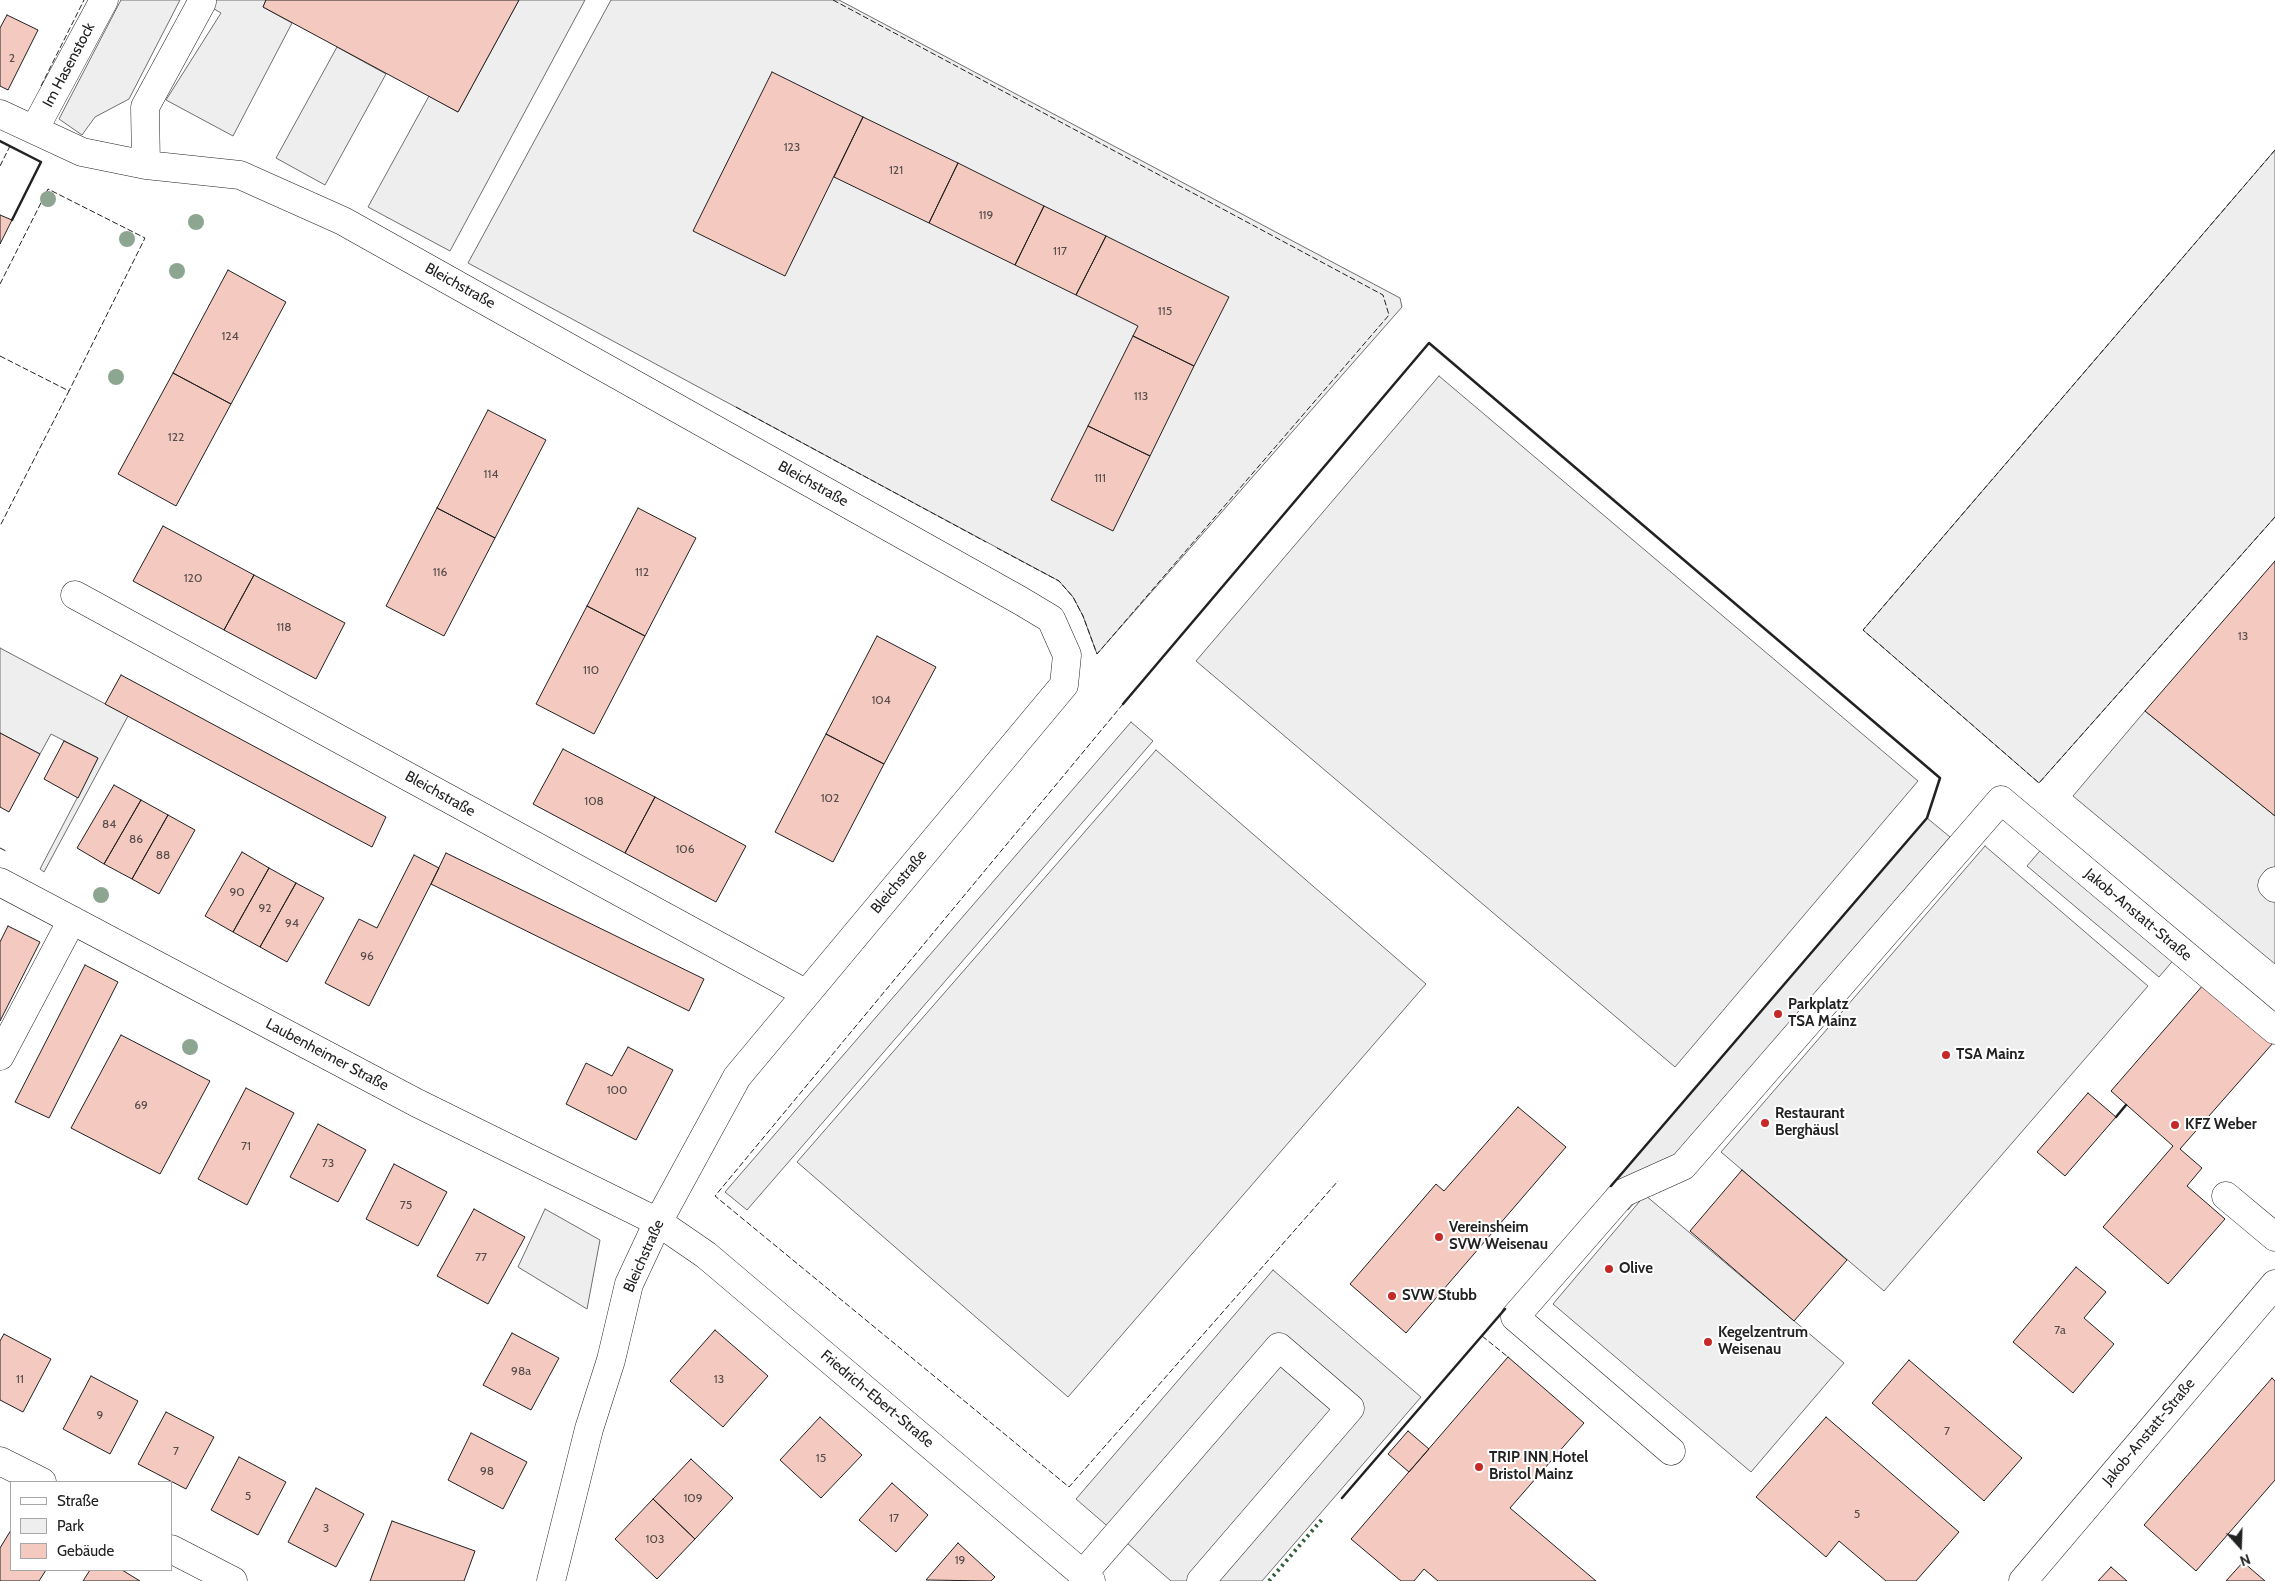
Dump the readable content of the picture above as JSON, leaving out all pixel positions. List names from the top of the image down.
{
  "streets": {
    "street": [
      "Im Hasenstock",
      "Bleichstraße",
      "Jakob-Anstatt-Straße",
      "Laubenheimer Straße",
      "Friedrich-Ebert-Straße"
    ]
  },
  "crossings": [
    ["Bleichstraße", "Laubenheimer Straße"],
    ["Bleichstraße", "Friedrich-Ebert-Straße"],
    ["Laubenheimer Straße", "Friedrich-Ebert-Straße"]
  ],
  "places": [
    "Parkplatz TSA Mainz",
    "TSA Mainz",
    "Restaurant Berghäusl",
    "KFZ Weber",
    "Vereinsheim SVW Weisenau",
    "Olive",
    "SVW Stubb",
    "Kegelzentrum Weisenau",
    "TRIP INN Hotel Bristol Mainz"
  ],
  "house_numbers": [
    "2",
    "123",
    "121",
    "119",
    "117",
    "115",
    "124",
    "113",
    "122",
    "114",
    "111",
    "116",
    "112",
    "120",
    "118",
    "13",
    "110",
    "104",
    "102",
    "108",
    "84",
    "86",
    "106",
    "88",
    "90",
    "92",
    "94",
    "96",
    "100",
    "69",
    "71",
    "73",
    "75",
    "77",
    "7a",
    "98a",
    "11",
    "13",
    "9",
    "7",
    "7",
    "15",
    "98",
    "5",
    "109",
    "5",
    "17",
    "3",
    "103",
    "19"
  ],
  "legend": ["Straße", "Park", "Gebäude"],
  "north": "bottom"
}
